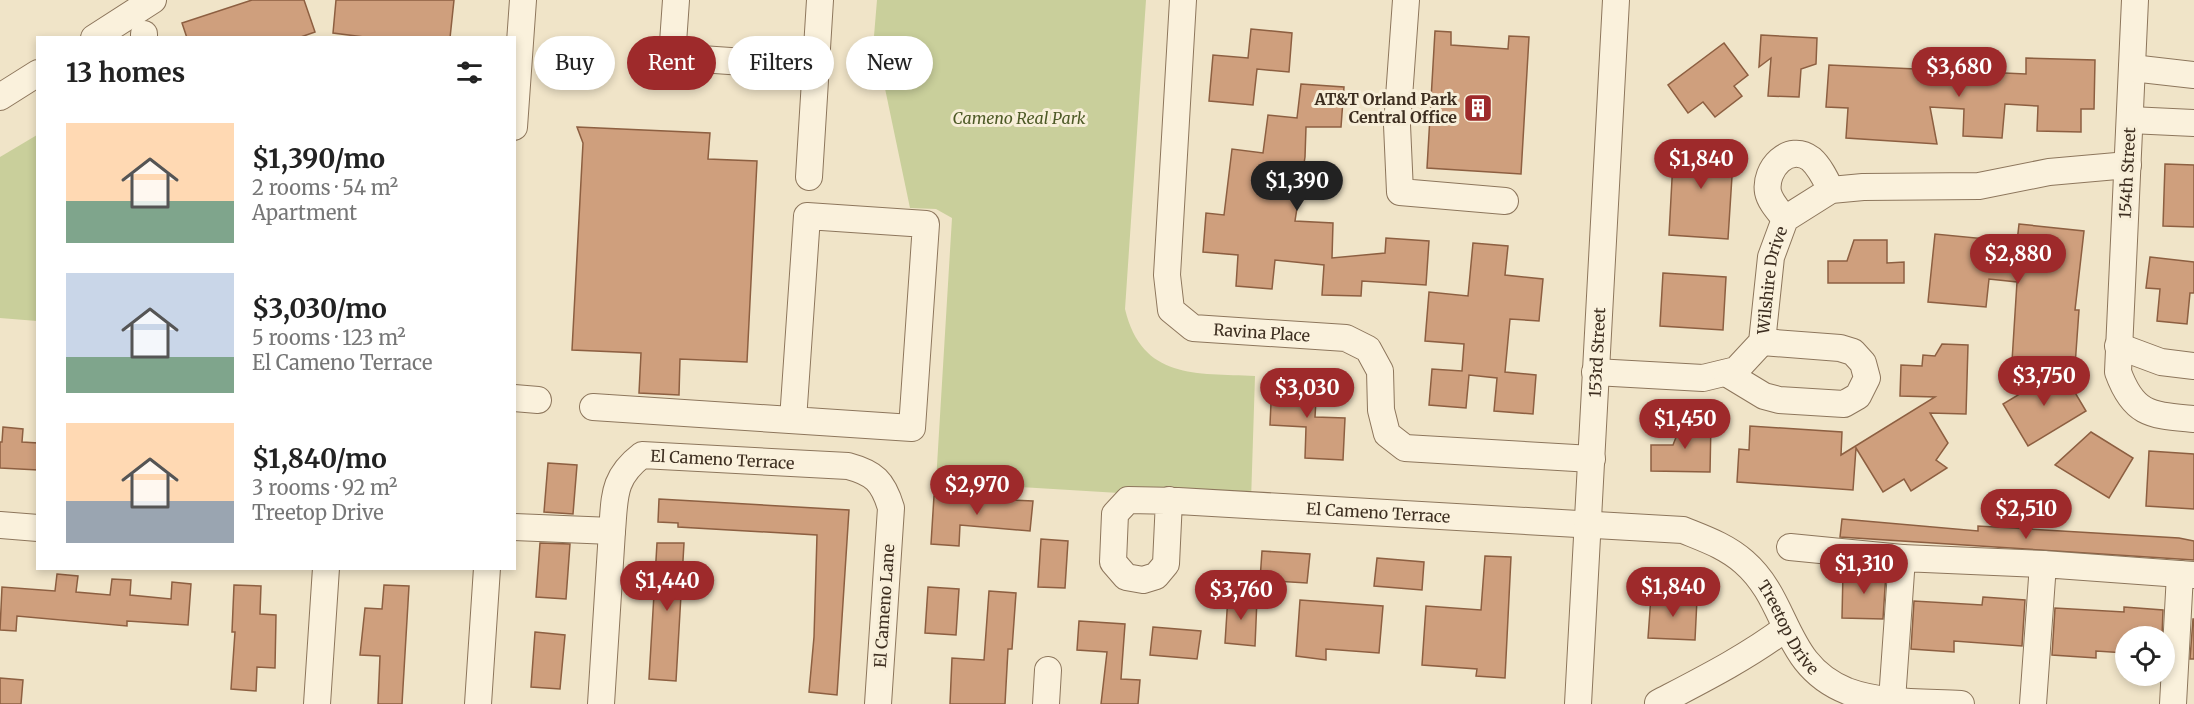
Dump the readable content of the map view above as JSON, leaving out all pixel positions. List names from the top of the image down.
{
  "streets": {
    "street": [
      "154th Street",
      "Wilshire Drive",
      "Ravina Place",
      "153rd Street",
      "El Cameno Terrace",
      "El Cameno Lane",
      "Treetop Drive"
    ]
  },
  "crossings": [
    ["154th Street", "Wilshire Drive"],
    ["Wilshire Drive", "153rd Street"],
    ["Ravina Place", "153rd Street"],
    ["153rd Street", "El Cameno Terrace"],
    ["153rd Street", "Treetop Drive"],
    ["El Cameno Terrace", "El Cameno Lane"],
    ["El Cameno Terrace", "Treetop Drive"]
  ],
  "parks": ["Cameno Real Park"],
  "places": {
    "building": ["AT&T Orland Park Central Office"]
  },
  "page": {
    "chip": [
      "Buy",
      "Rent",
      "Filters",
      "New"
    ],
    "heading": "13 homes",
    "price": [
      "$3,680",
      "$1,840",
      "$1,390",
      "$2,880",
      "$3,750",
      "$3,030",
      "$1,450",
      "$2,970",
      "$2,510",
      "$1,310",
      "$1,440",
      "$1,840",
      "$3,760"
    ],
    "list": [
      {
        "name": "$1,390/mo",
        "note": "2 rooms · 54 m² · Apartment"
      },
      {
        "name": "$3,030/mo",
        "note": "5 rooms · 123 m² · El Cameno Terrace"
      },
      {
        "name": "$1,840/mo",
        "note": "3 rooms · 92 m² · Treetop Drive"
      }
    ]
  }
}
